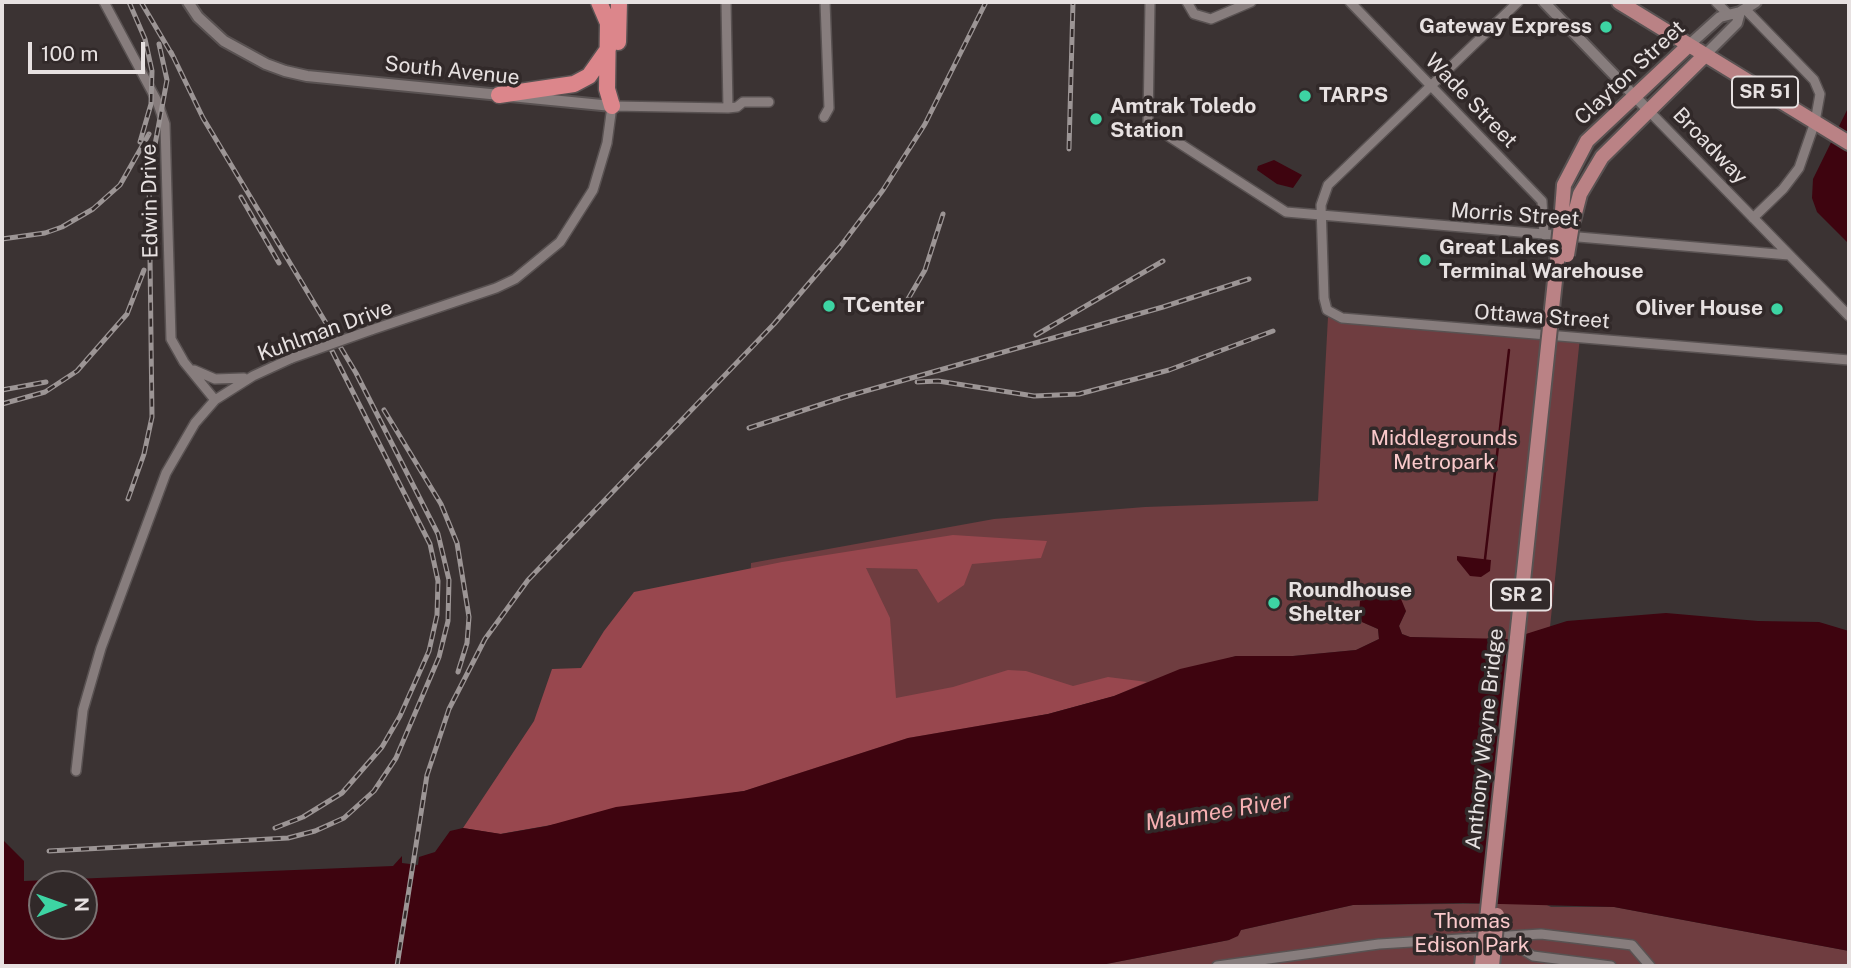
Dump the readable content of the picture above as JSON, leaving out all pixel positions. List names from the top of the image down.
{
  "streets": {
    "main road": [
      "Clayton Street",
      "SR 51",
      "SR 2",
      "Anthony Wayne Bridge"
    ],
    "street": [
      "South Avenue",
      "Wade Street",
      "Broadway",
      "Edwin Drive",
      "Morris Street",
      "Ottawa Street",
      "Kuhlman Drive"
    ]
  },
  "crossings": [
    ["South Avenue", "Kuhlman Drive"],
    ["Clayton Street", "SR 51"],
    ["Clayton Street", "Broadway"],
    ["Clayton Street", "Anthony Wayne Bridge"],
    ["Wade Street", "Morris Street"],
    ["Broadway", "Morris Street"],
    ["Edwin Drive", "Kuhlman Drive"],
    ["Morris Street", "Ottawa Street"]
  ],
  "water": ["Maumee River"],
  "parks": ["Middlegrounds Metropark", "Thomas Edison Park"],
  "places": [
    "Gateway Express",
    "TARPS",
    "Amtrak Toledo Station",
    "Great Lakes Terminal Warehouse",
    "TCenter",
    "Oliver House",
    "Roundhouse Shelter"
  ],
  "scale_bar": "100 m",
  "north": "right"
}
